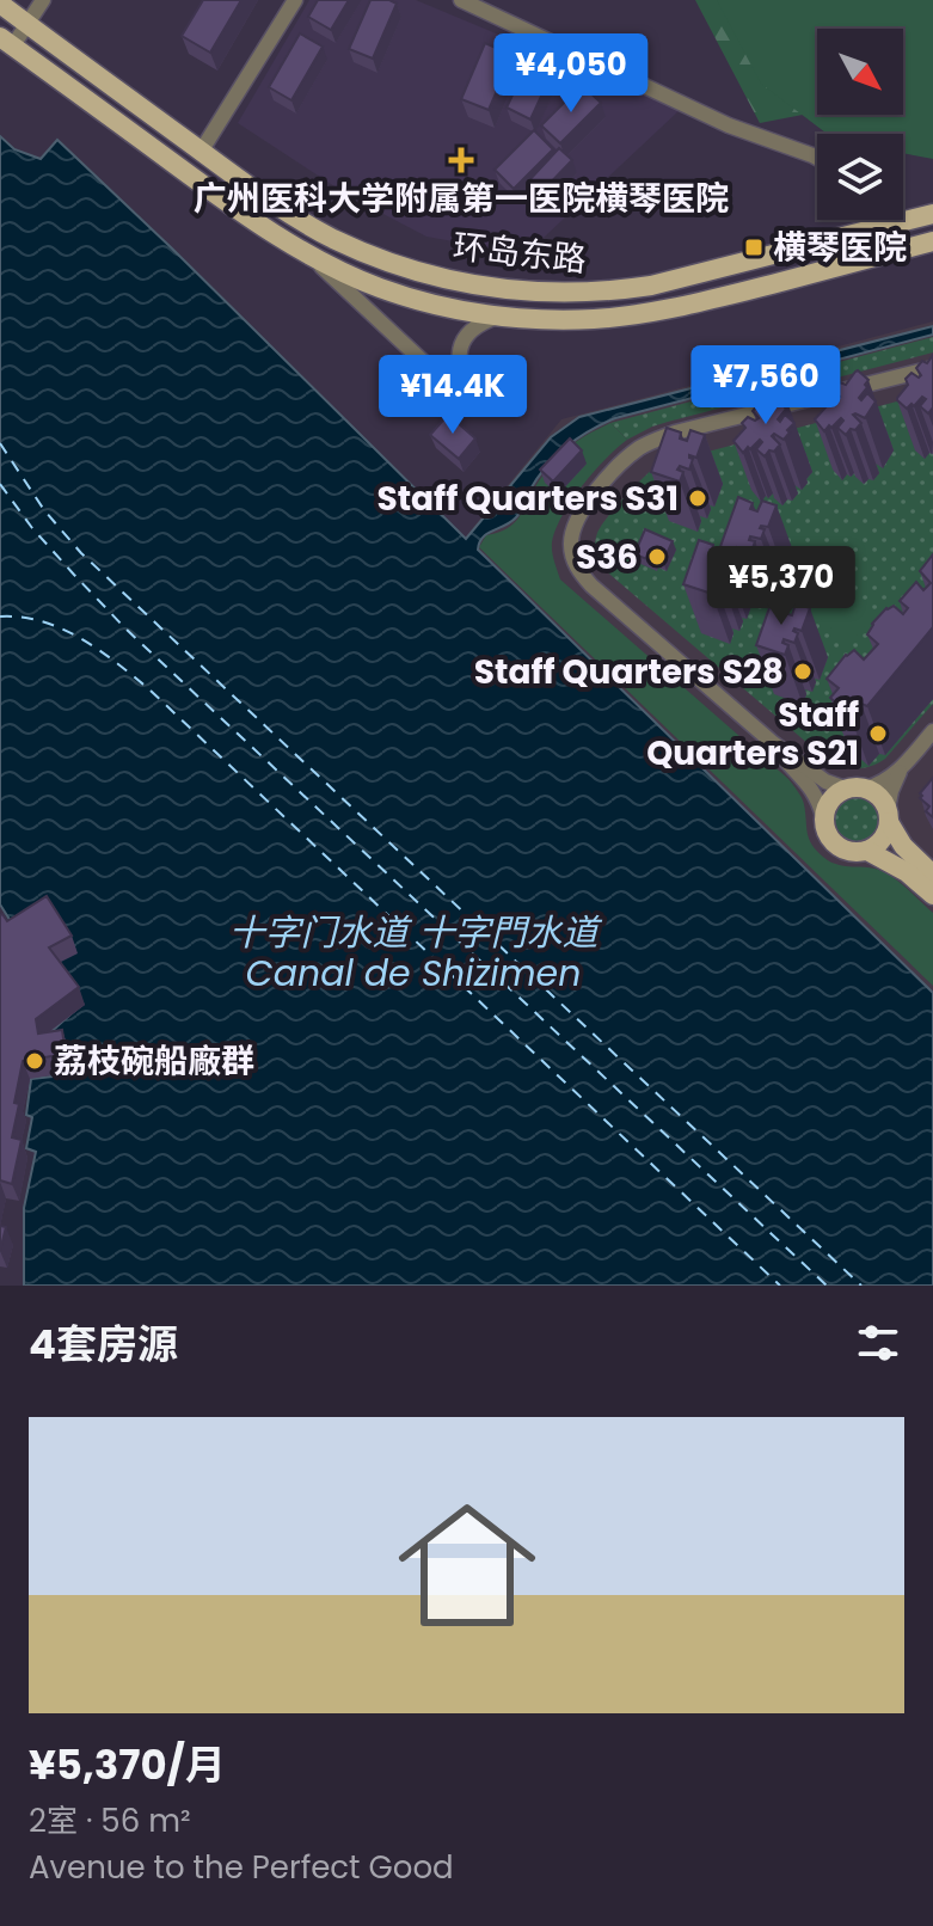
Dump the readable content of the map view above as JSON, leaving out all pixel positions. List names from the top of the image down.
{
  "streets": {
    "main road": ["环岛东路"]
  },
  "water": ["十字门水道 十字門水道 Canal de Shizimen"],
  "places": {
    "health": ["广州医科大学附属第一医院横琴医院"],
    "transit": ["横琴医院"],
    "other": [
      "Staff Quarters S31",
      "S36",
      "Staff Quarters S28",
      "Staff Quarters S21",
      "荔枝碗船廠群"
    ]
  },
  "north": "bottom right",
  "page": {
    "price": [
      "¥4,050",
      "¥7,560",
      "¥14.4K",
      "¥5,370"
    ],
    "heading": "4套房源",
    "list": [
      {
        "name": "¥5,370/月",
        "note": "2室 · 56 m² · Avenue to the Perfect Good"
      }
    ]
  }
}
